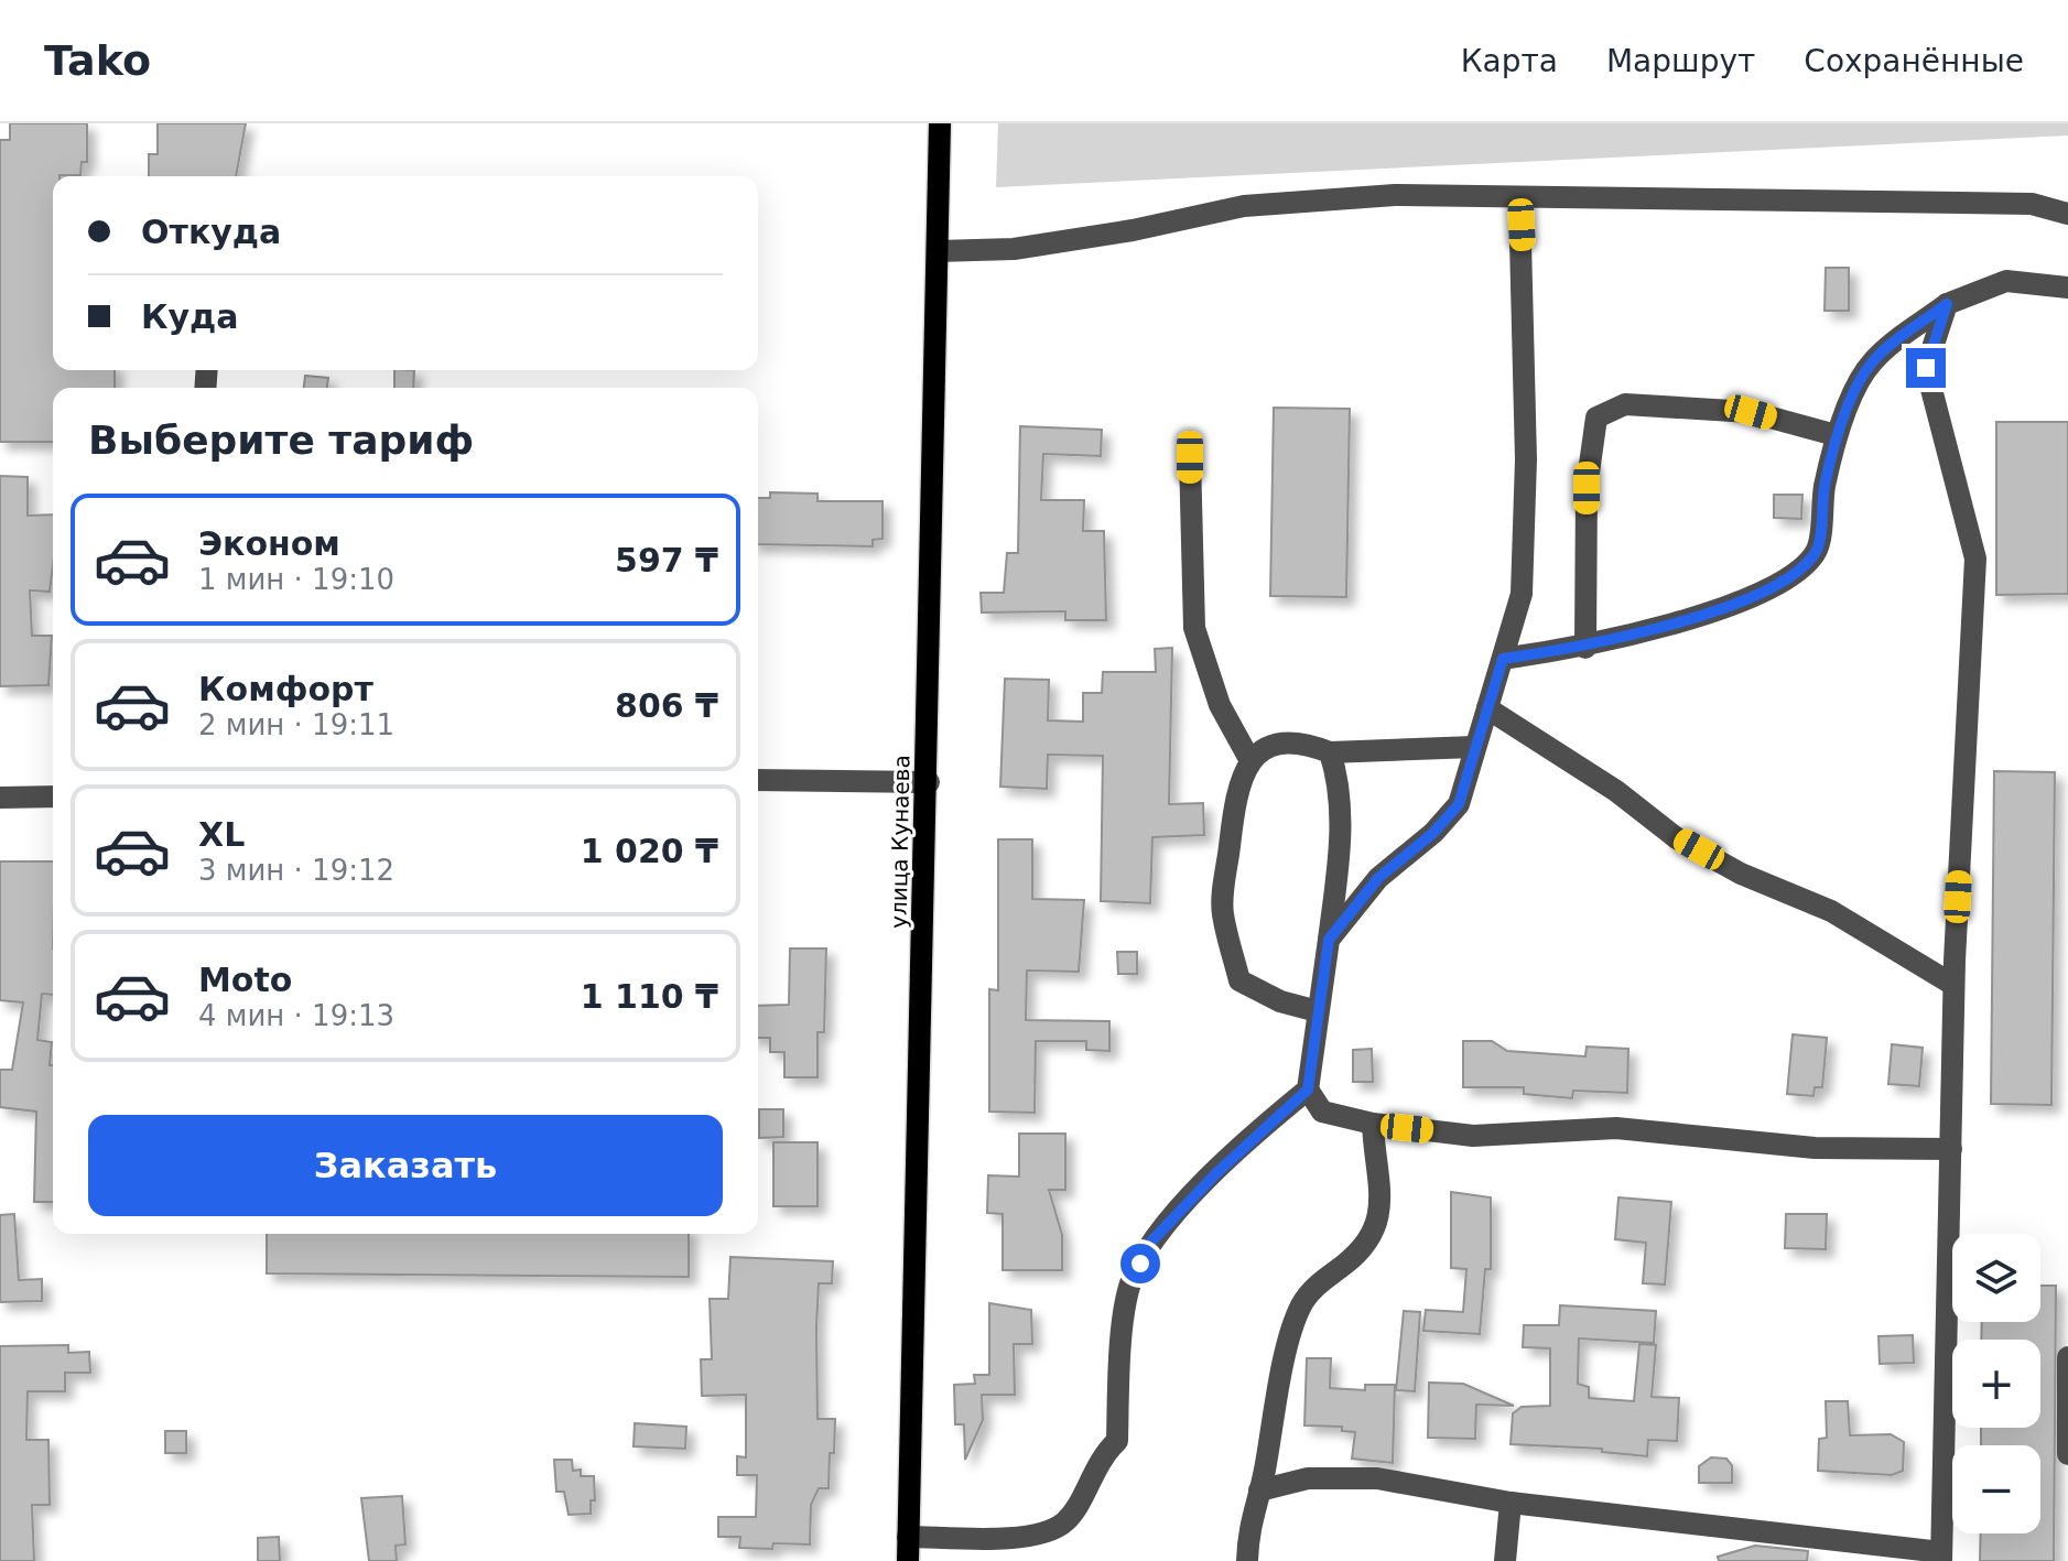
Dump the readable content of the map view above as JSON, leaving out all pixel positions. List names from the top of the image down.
{
  "streets": {
    "main road": ["улица Кунаева"]
  },
  "page": {
    "header": "Tako",
    "nav": ["Карта", "Маршрут", "Сохранённые"],
    "banner": ["Откуда", "Куда"],
    "heading": "Выберите тариф",
    "list": [
      {
        "name": "Эконом",
        "note": "1 мин · 19:10",
        "value": "597 ₸"
      },
      {
        "name": "Комфорт",
        "note": "2 мин · 19:11",
        "value": "806 ₸"
      },
      {
        "name": "XL",
        "note": "3 мин · 19:12",
        "value": "1 020 ₸"
      },
      {
        "name": "Moto",
        "note": "4 мин · 19:13",
        "value": "1 110 ₸"
      }
    ],
    "buttons": "Заказать",
    "map_buttons": ["+", "−"]
  }
}
